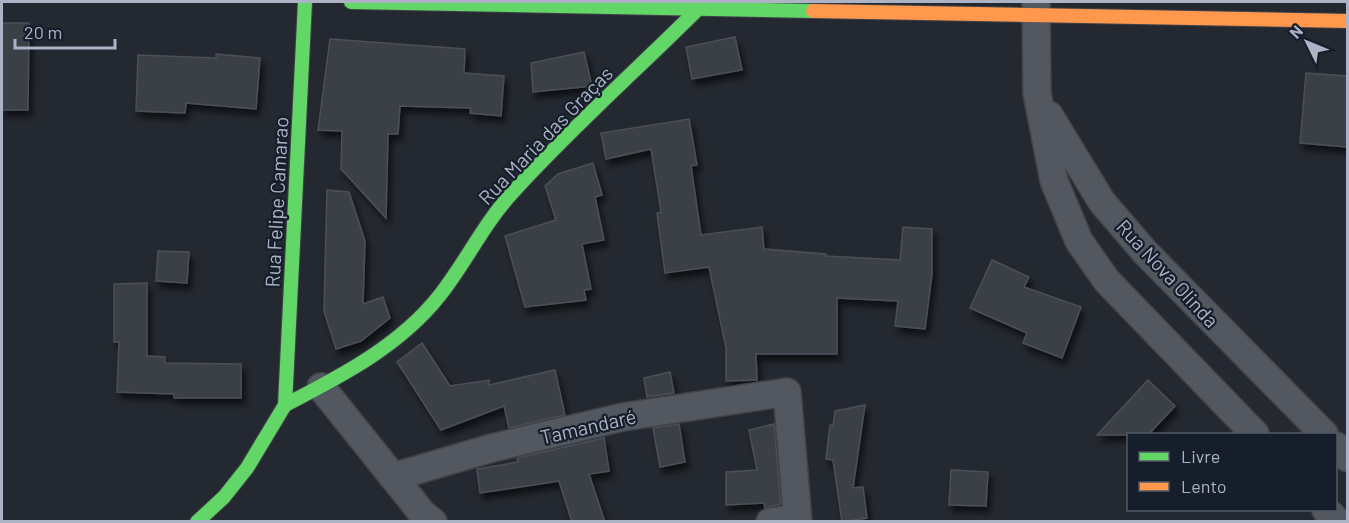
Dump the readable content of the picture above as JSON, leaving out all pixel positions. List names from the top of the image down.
{
  "streets": {
    "street": [
      "Rua Maria das Graças",
      "Rua Felipe Camarao",
      "Rua Nova Olinda",
      "Tamandaré"
    ]
  },
  "crossings": [
    ["Rua Maria das Graças", "Rua Felipe Camarao"]
  ],
  "legend": ["Livre", "Lento"],
  "scale_bar": "20 m",
  "north": "top left"
}
